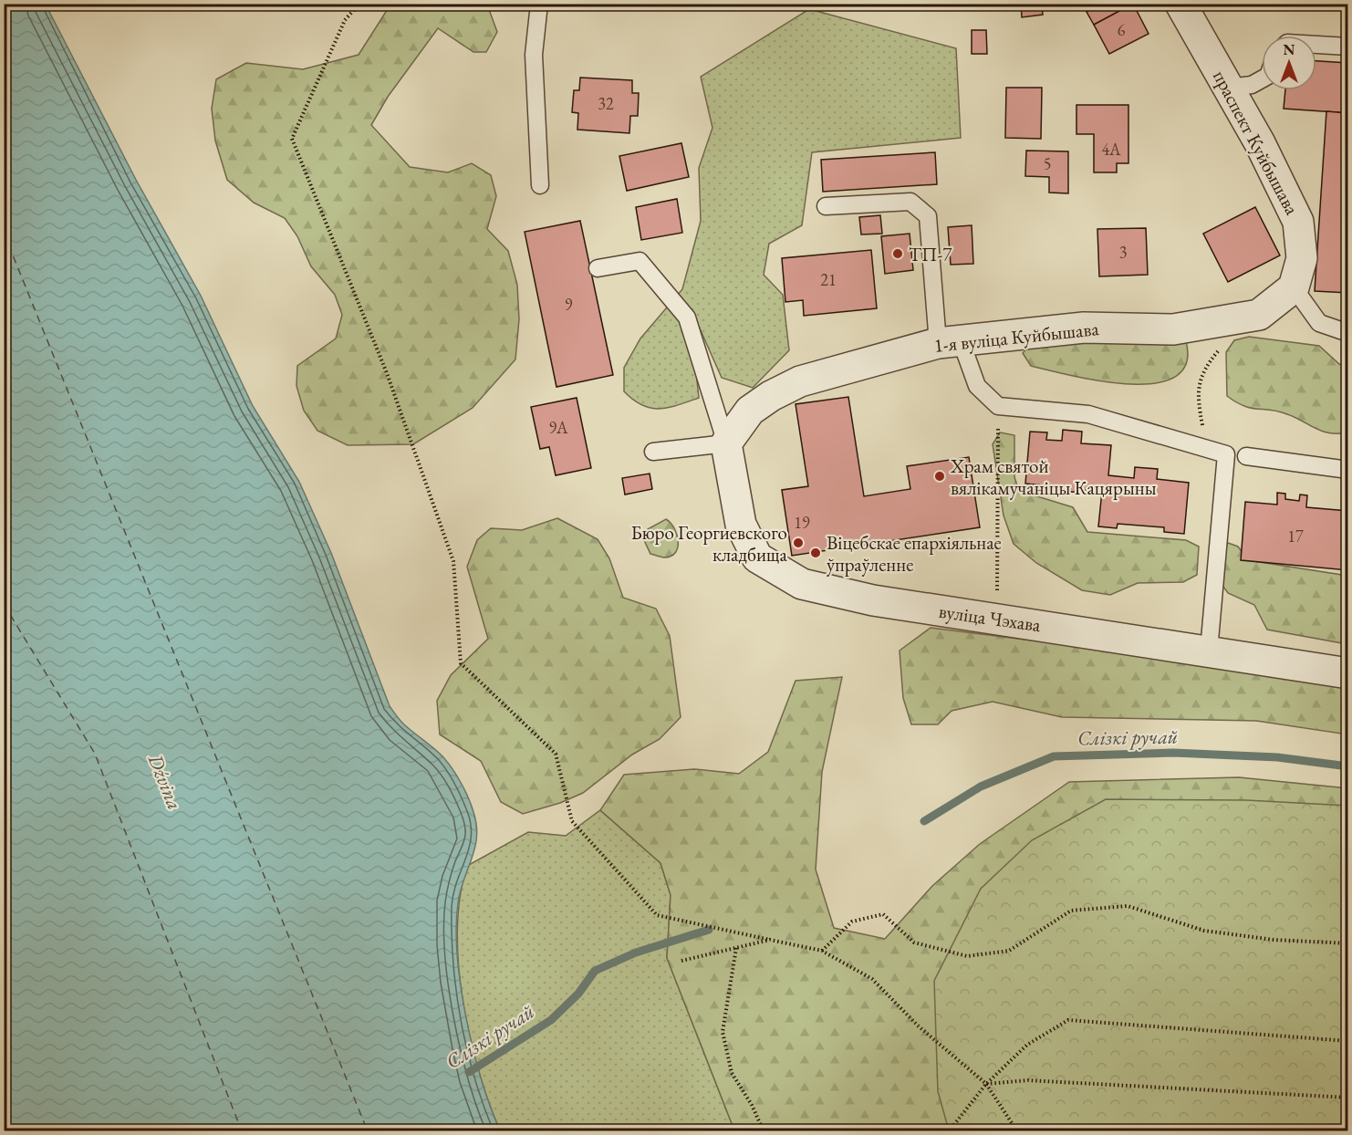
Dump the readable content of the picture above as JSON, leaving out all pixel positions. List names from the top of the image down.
{
  "streets": {
    "street": ["праспект Куйбышава", "1-я вуліца Куйбышава", "вуліца Чэхава"]
  },
  "crossings": [
    ["праспект Куйбышава", "1-я вуліца Куйбышава"],
    ["1-я вуліца Куйбышава", "вуліца Чэхава"]
  ],
  "water": ["Слізкі ручай", "Dźvina"],
  "places": [
    "ТП-7",
    "Храм святой вялікамучаніцы Кацярыны",
    "Бюро Георгиевского кладбища",
    "Віцебскае епархіяльнае ўпраўленне"
  ],
  "house_numbers": [
    "6",
    "32",
    "4А",
    "5",
    "3",
    "21",
    "9",
    "9А",
    "19",
    "17"
  ],
  "north": "top"
}
